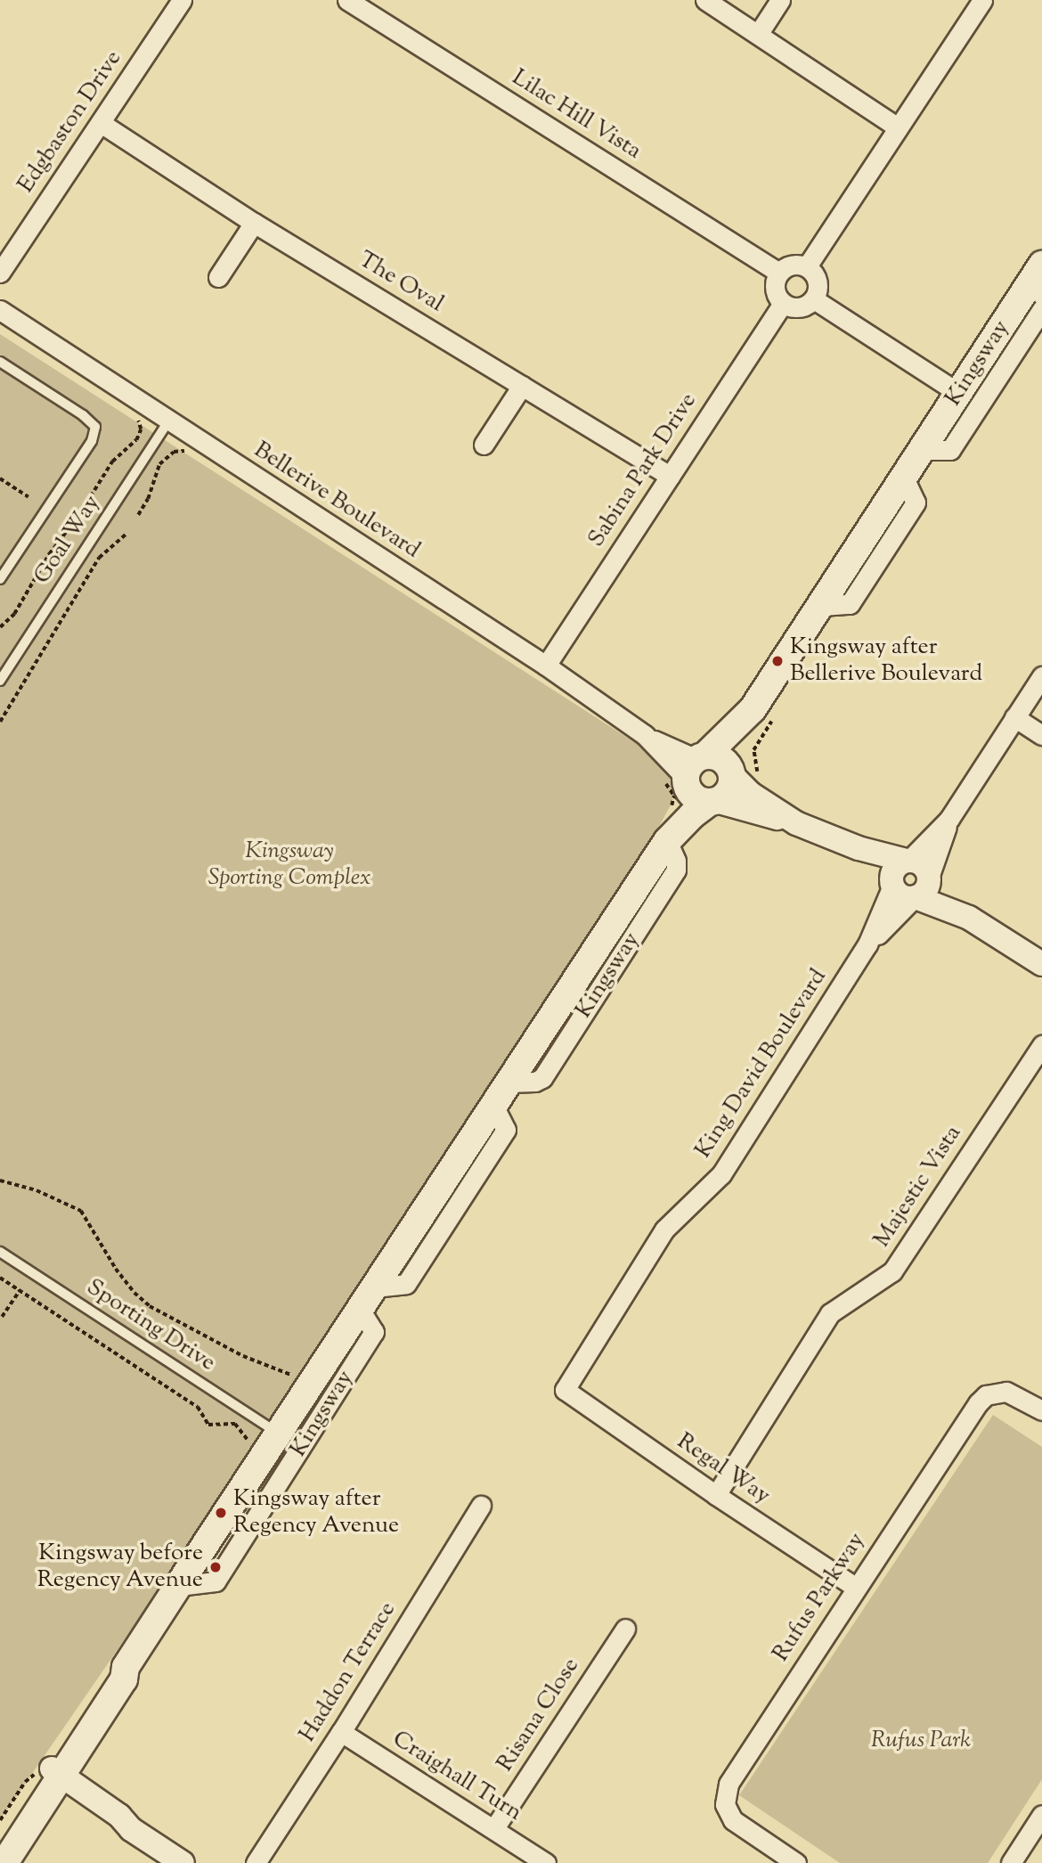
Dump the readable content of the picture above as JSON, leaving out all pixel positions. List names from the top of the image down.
{
  "streets": {
    "main road": ["Kingsway"],
    "street": [
      "Lilac Hill Vista",
      "Edgbaston Drive",
      "The Oval",
      "Sabina Park Drive",
      "Bellerive Boulevard",
      "King David Boulevard",
      "Majestic Vista",
      "Regal Way",
      "Rufus Parkway",
      "Haddon Terrace",
      "Risana Close",
      "Craighall Turn"
    ],
    "lane": ["Goal Way", "Sporting Drive"]
  },
  "crossings": [
    ["Lilac Hill Vista", "Sabina Park Drive"],
    ["Edgbaston Drive", "The Oval"],
    ["The Oval", "Sabina Park Drive"],
    ["Kingsway", "Bellerive Boulevard"],
    ["Kingsway", "Sporting Drive"],
    ["Sabina Park Drive", "Bellerive Boulevard"],
    ["Bellerive Boulevard", "Goal Way"],
    ["King David Boulevard", "Regal Way"],
    ["Majestic Vista", "Regal Way"],
    ["Regal Way", "Rufus Parkway"],
    ["Haddon Terrace", "Craighall Turn"],
    ["Risana Close", "Craighall Turn"]
  ],
  "parks": ["Kingsway Sporting Complex", "Rufus Park"],
  "places": ["Kingsway after Bellerive Boulevard", "Kingsway after Regency Avenue", "Kingsway before Regency Avenue"]
}
